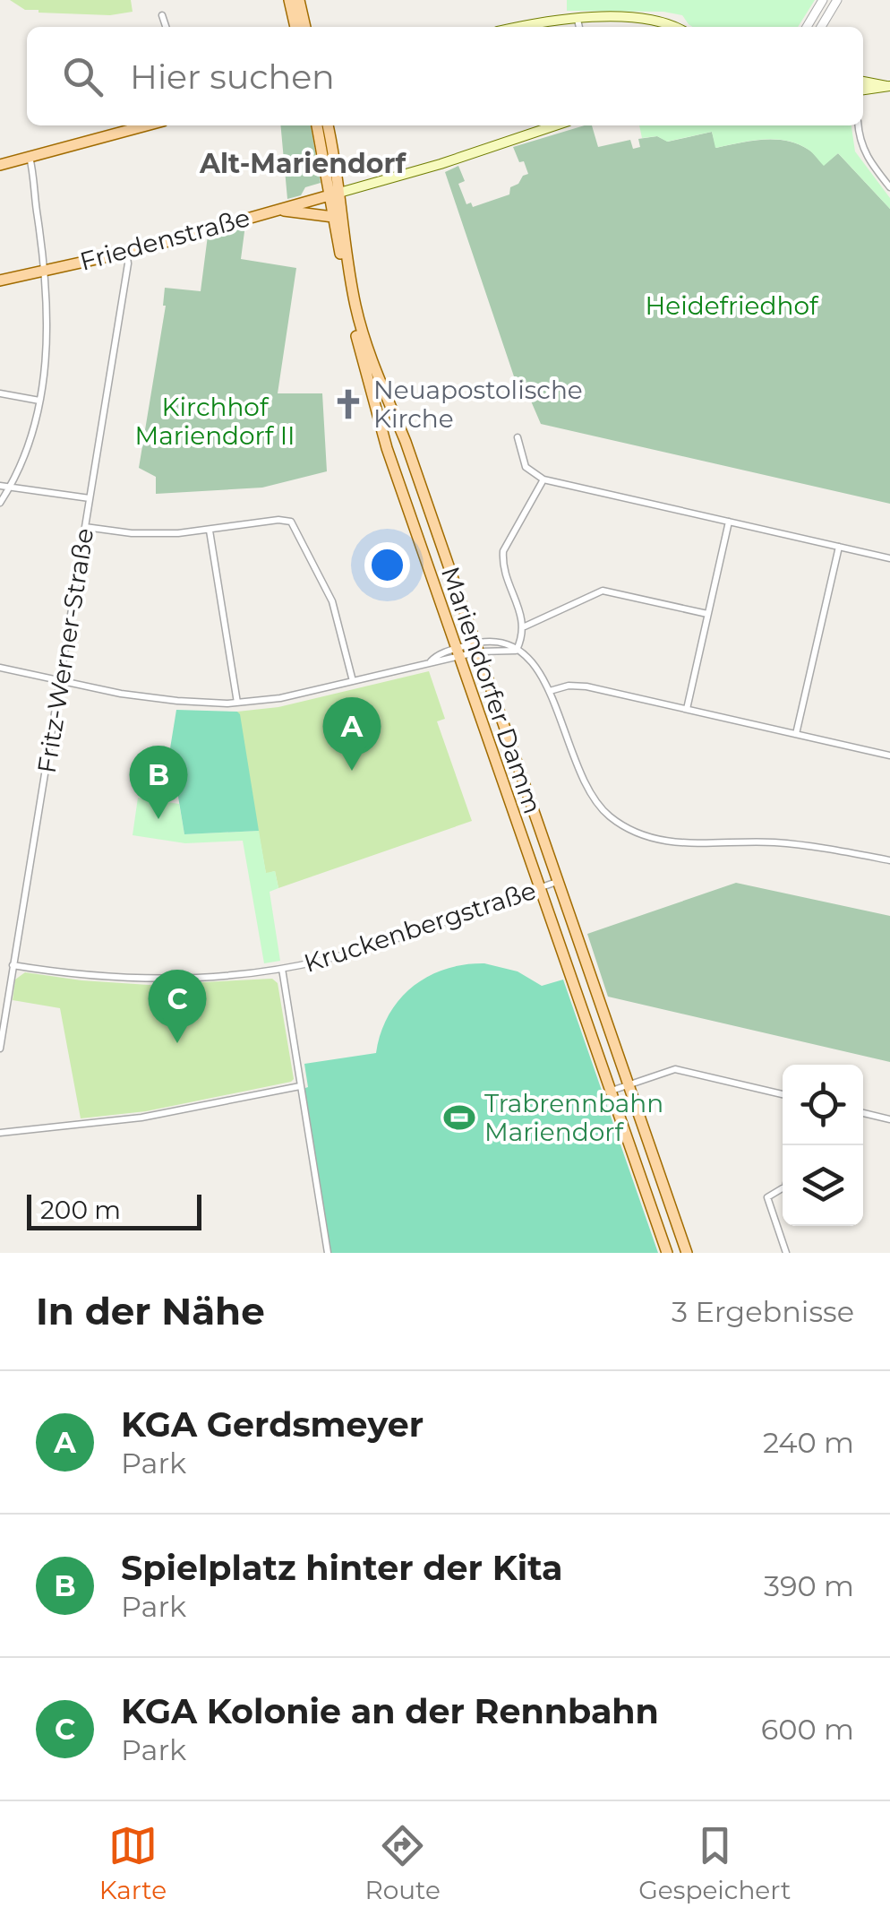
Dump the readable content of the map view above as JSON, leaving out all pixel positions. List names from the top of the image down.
{
  "streets": {
    "main road": ["Friedenstraße", "Mariendorfer Damm"],
    "street": ["Fritz-Werner-Straße", "Kruckenbergstraße"]
  },
  "crossings": [
    ["Friedenstraße", "Fritz-Werner-Straße"],
    ["Friedenstraße", "Mariendorfer Damm"],
    ["Fritz-Werner-Straße", "Kruckenbergstraße"],
    ["Mariendorfer Damm", "Kruckenbergstraße"]
  ],
  "districts": ["Alt-Mariendorf"],
  "parks": ["Heidefriedhof", "Kirchhof Mariendorf II"],
  "places": {
    "church": ["Neuapostolische Kirche"],
    "sports": ["Trabrennbahn Mariendorf"]
  },
  "scale_bar": "200 m",
  "page": {
    "search": "Hier suchen",
    "pins": ["A", "B", "C"],
    "scale": "200 m",
    "heading": ["In der Nähe", "3 Ergebnisse"],
    "list": [
      {
        "mark": "A",
        "name": "KGA Gerdsmeyer",
        "note": "Park",
        "value": "240 m"
      },
      {
        "mark": "B",
        "name": "Spielplatz hinter der Kita",
        "note": "Park",
        "value": "390 m"
      },
      {
        "mark": "C",
        "name": "KGA Kolonie an der Rennbahn",
        "note": "Park",
        "value": "600 m"
      }
    ],
    "nav": ["Karte", "Route", "Gespeichert"]
  }
}
